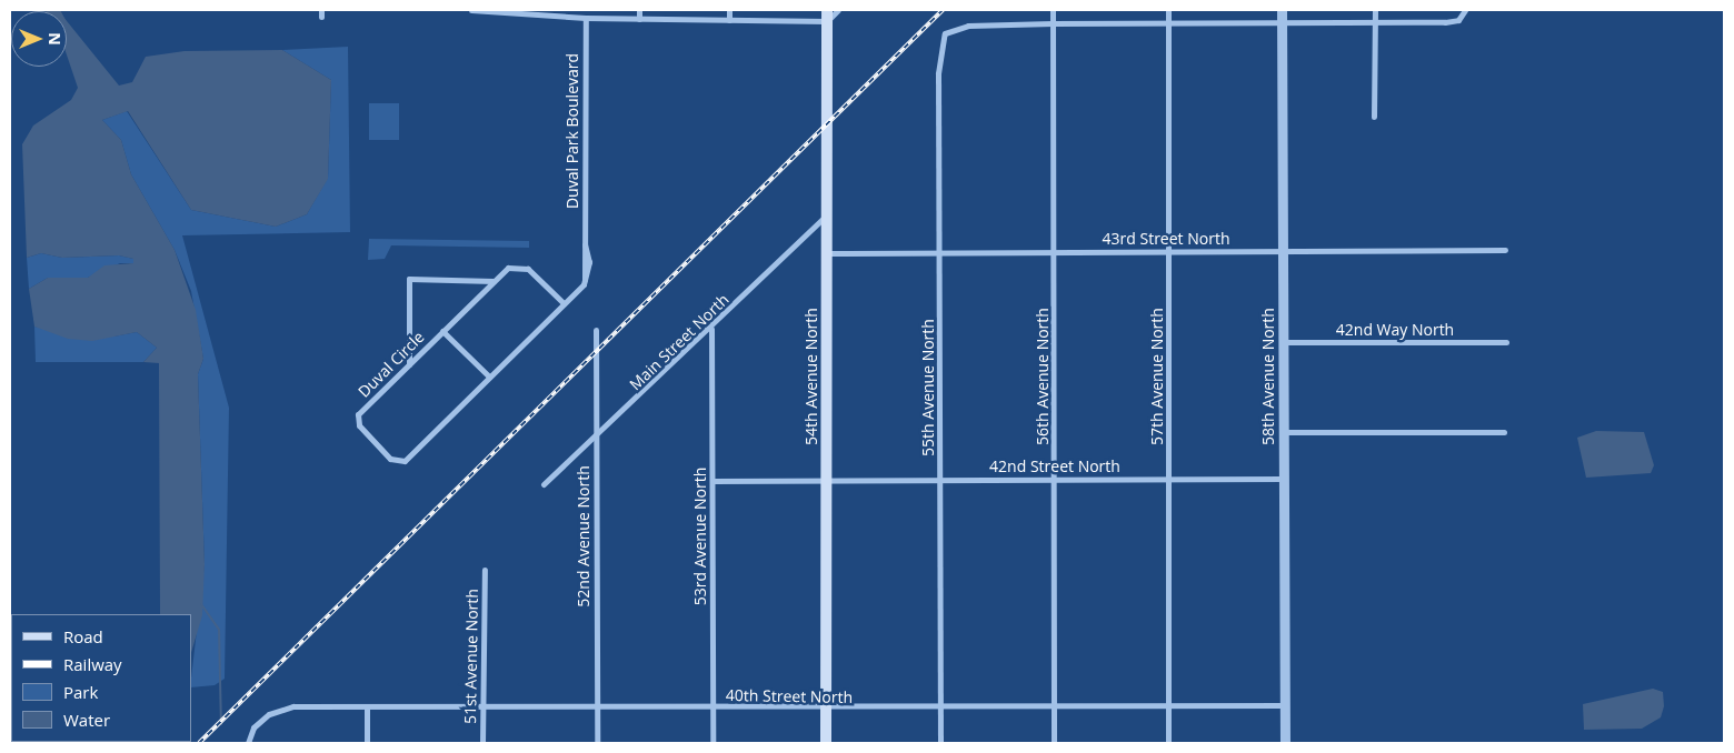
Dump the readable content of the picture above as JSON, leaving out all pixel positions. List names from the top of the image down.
{
  "streets": {
    "main road": ["54th Avenue North"],
    "street": [
      "Duval Park Boulevard",
      "43rd Street North",
      "42nd Way North",
      "Main Street North",
      "Duval Circle",
      "56th Avenue North",
      "57th Avenue North",
      "58th Avenue North",
      "55th Avenue North",
      "42nd Street North",
      "52nd Avenue North",
      "53rd Avenue North",
      "51st Avenue North",
      "40th Street North"
    ]
  },
  "crossings": [
    ["Duval Park Boulevard", "Duval Circle"],
    ["43rd Street North", "54th Avenue North"],
    ["43rd Street North", "56th Avenue North"],
    ["43rd Street North", "57th Avenue North"],
    ["43rd Street North", "58th Avenue North"],
    ["43rd Street North", "55th Avenue North"],
    ["42nd Way North", "58th Avenue North"],
    ["Main Street North", "54th Avenue North"],
    ["Main Street North", "52nd Avenue North"],
    ["Main Street North", "53rd Avenue North"],
    ["54th Avenue North", "42nd Street North"],
    ["54th Avenue North", "40th Street North"],
    ["56th Avenue North", "55th Avenue North"],
    ["56th Avenue North", "42nd Street North"],
    ["56th Avenue North", "40th Street North"],
    ["57th Avenue North", "42nd Street North"],
    ["57th Avenue North", "40th Street North"],
    ["58th Avenue North", "42nd Street North"],
    ["58th Avenue North", "40th Street North"],
    ["55th Avenue North", "42nd Street North"],
    ["55th Avenue North", "40th Street North"],
    ["42nd Street North", "53rd Avenue North"],
    ["52nd Avenue North", "40th Street North"],
    ["53rd Avenue North", "40th Street North"],
    ["51st Avenue North", "40th Street North"]
  ],
  "legend": [
    "Road",
    "Railway",
    "Park",
    "Water"
  ],
  "north": "right"
}
